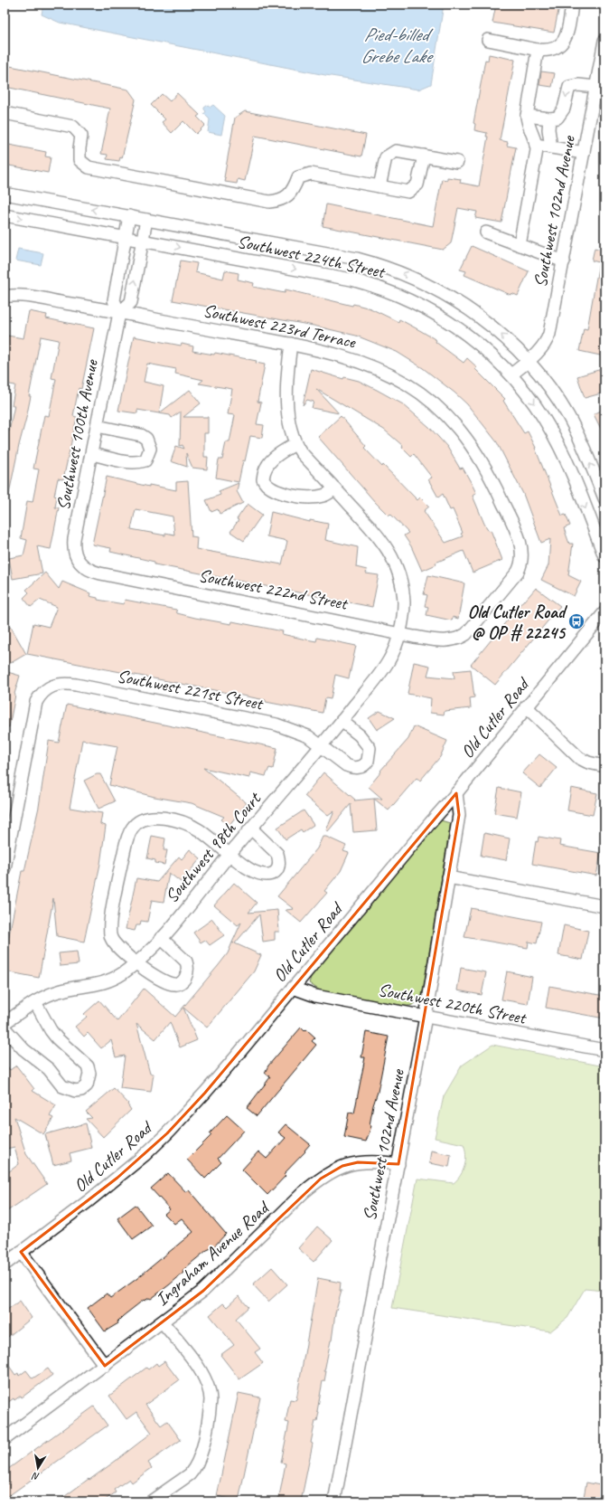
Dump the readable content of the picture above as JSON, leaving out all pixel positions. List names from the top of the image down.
{
  "streets": {
    "street": [
      "Southwest 102nd Avenue",
      "Southwest 224th Street",
      "Southwest 223rd Terrace",
      "Southwest 100th Avenue",
      "Southwest 222nd Street",
      "Southwest 221st Street",
      "Old Cutler Road",
      "Southwest 98th Court",
      "Southwest 220th Street",
      "Ingraham Avenue Road"
    ]
  },
  "crossings": [
    ["Southwest 102nd Avenue", "Southwest 224th Street"],
    ["Southwest 102nd Avenue", "Old Cutler Road"],
    ["Southwest 102nd Avenue", "Southwest 220th Street"],
    ["Southwest 102nd Avenue", "Ingraham Avenue Road"],
    ["Southwest 224th Street", "Southwest 100th Avenue"],
    ["Southwest 223rd Terrace", "Southwest 100th Avenue"],
    ["Southwest 223rd Terrace", "Southwest 222nd Street"],
    ["Southwest 100th Avenue", "Southwest 222nd Street"],
    ["Southwest 222nd Street", "Southwest 98th Court"],
    ["Southwest 221st Street", "Southwest 98th Court"],
    ["Old Cutler Road", "Southwest 220th Street"]
  ],
  "water": ["Pied-billed Grebe Lake"],
  "places": {
    "bus stop": ["Old Cutler Road @ OP # 22245"]
  },
  "north": "bottom"
}
